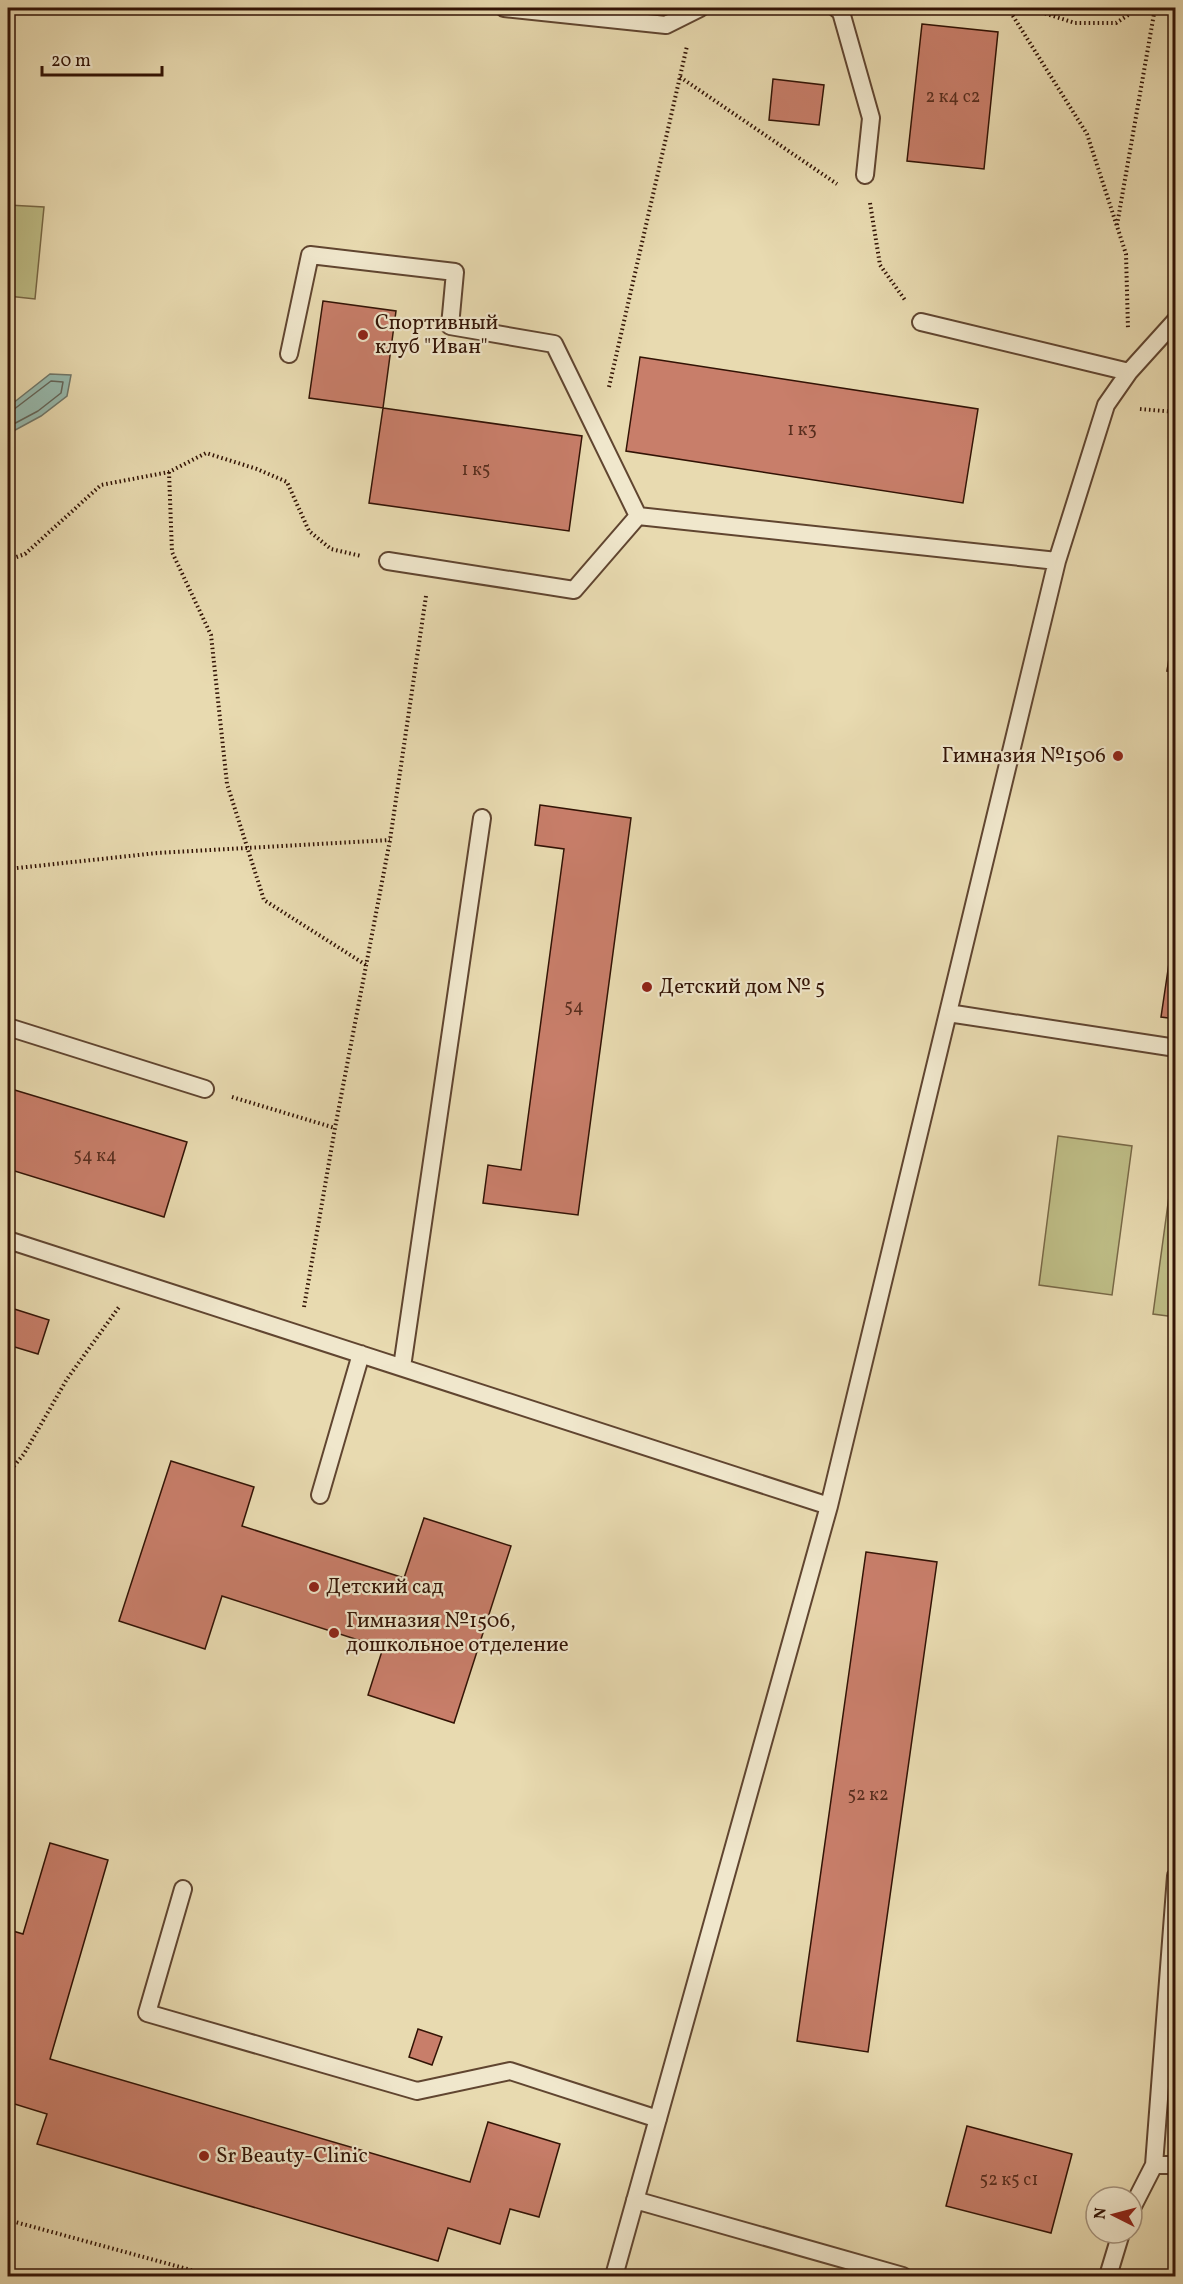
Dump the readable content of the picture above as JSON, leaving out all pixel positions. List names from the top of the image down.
{
  "places": [
    "Спортивный клуб \"Иван\"",
    "Гимназия №1506",
    "Детский дом № 5",
    "Детский сад",
    "Гимназия №1506, дошкольное отделение",
    "Sr Beauty-Clinic"
  ],
  "house_numbers": [
    "2 к4 с2",
    "1 к3",
    "1 к5",
    "54",
    "54 к4",
    "52 к2",
    "52 к5 с1"
  ],
  "scale_bar": "20 m",
  "north": "left"
}
